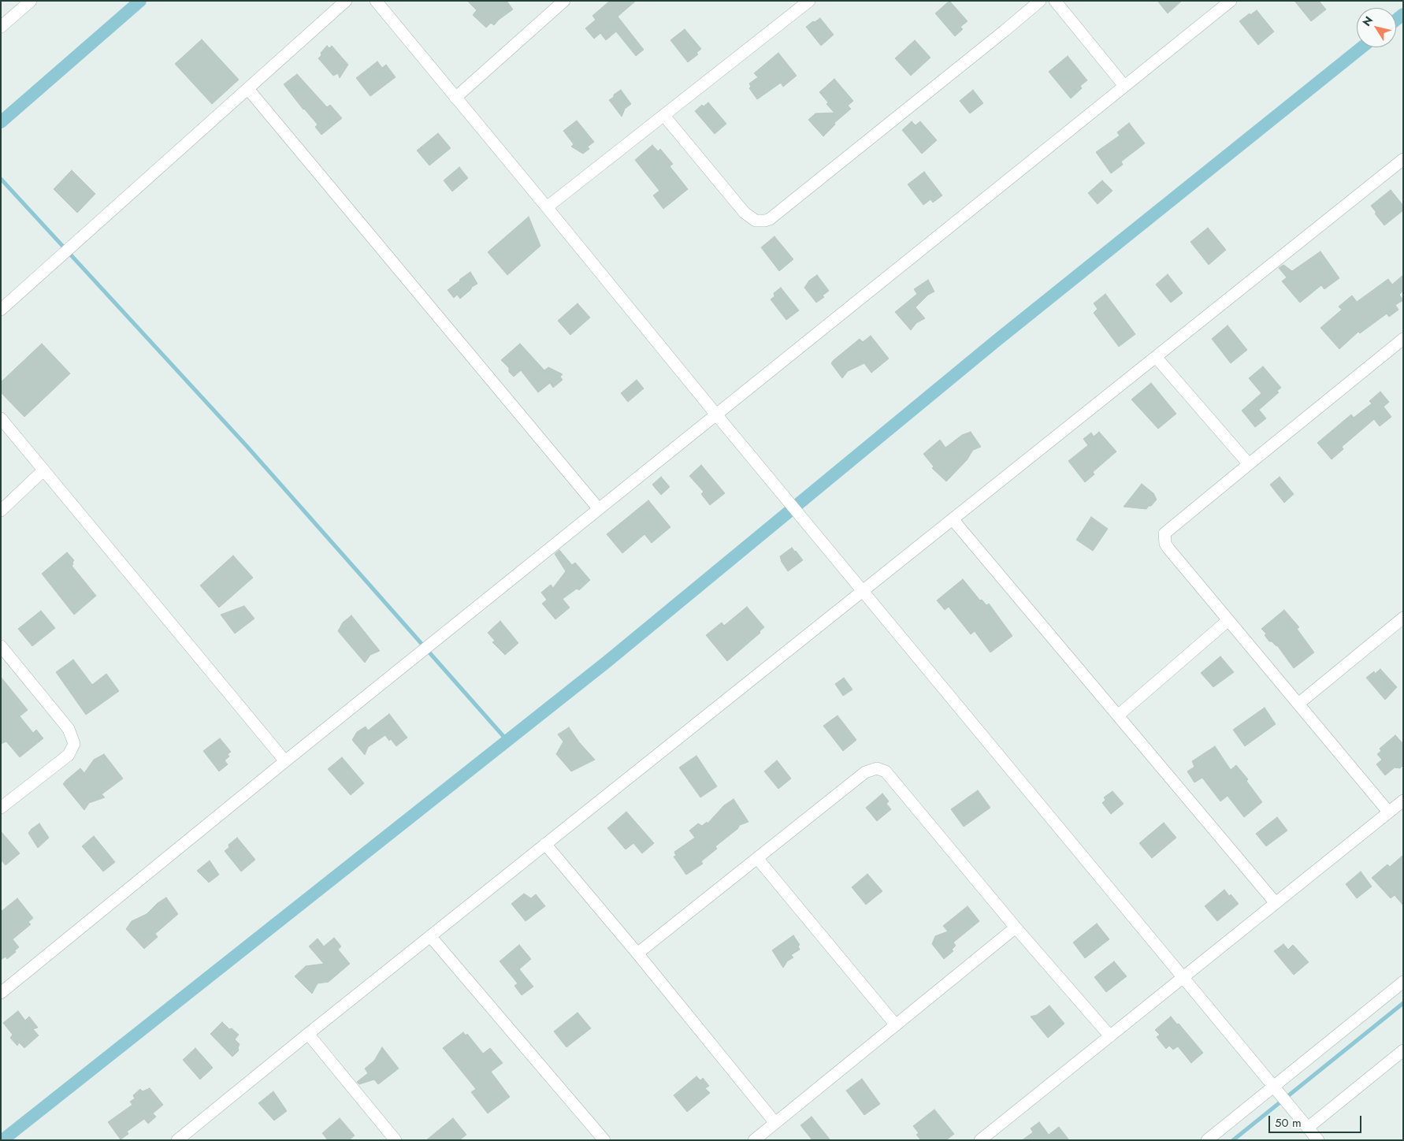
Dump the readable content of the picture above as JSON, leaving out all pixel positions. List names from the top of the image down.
{
  "scale_bar": "50 m",
  "north": "top left"
}
